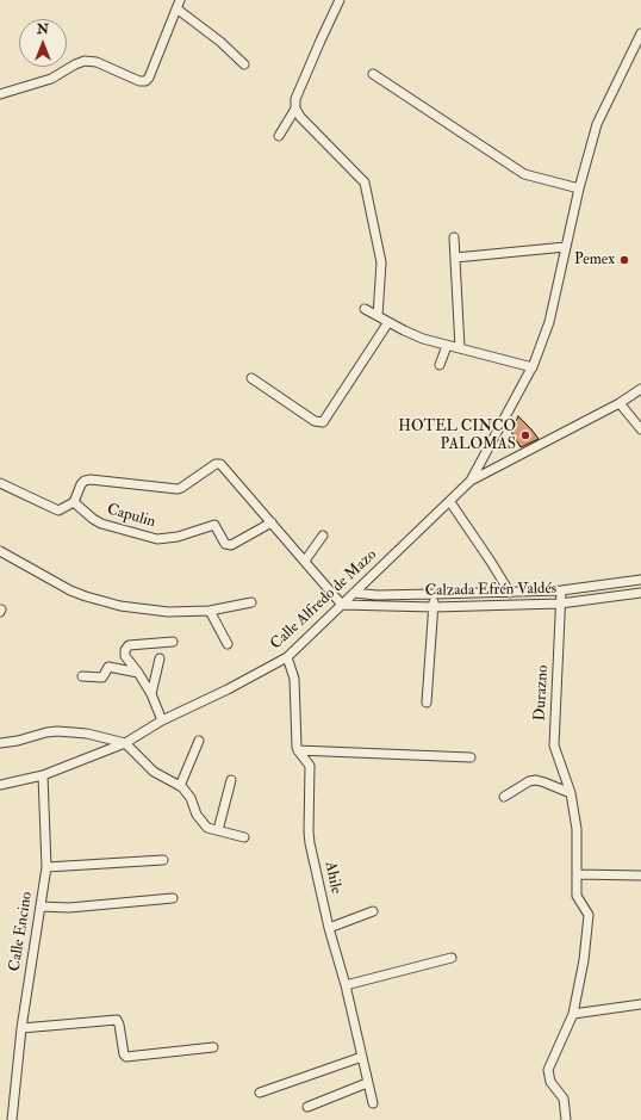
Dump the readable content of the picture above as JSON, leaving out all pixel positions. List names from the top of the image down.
{
  "streets": {
    "street": [
      "Capulin",
      "Calzada Efrén Valdés",
      "Calle Alfredo de Mazo",
      "Durazno",
      "Ahile",
      "Calle Encino"
    ]
  },
  "crossings": [
    ["Calzada Efrén Valdés", "Calle Alfredo de Mazo"],
    ["Calzada Efrén Valdés", "Durazno"],
    ["Calle Alfredo de Mazo", "Ahile"],
    ["Calle Alfredo de Mazo", "Calle Encino"]
  ],
  "places": ["Pemex", "HOTEL CINCO PALOMAS"],
  "north": "top"
}
